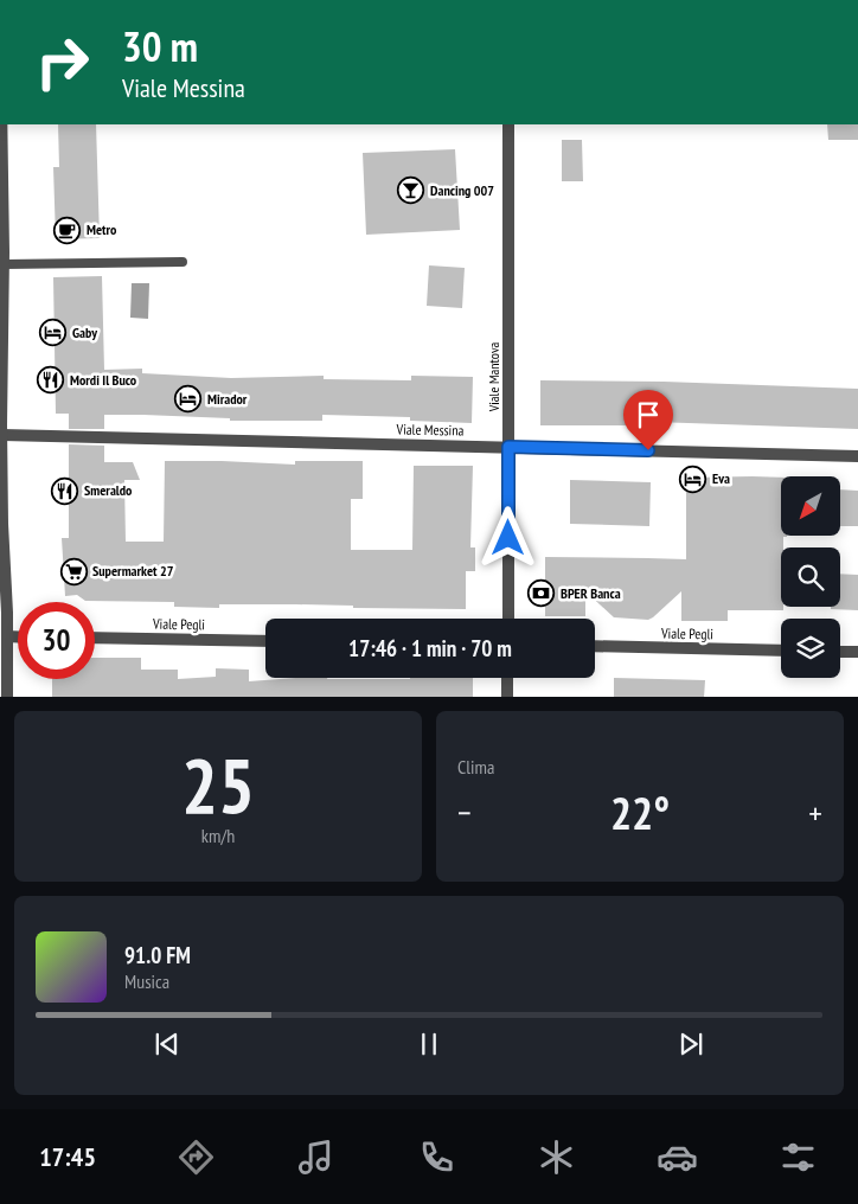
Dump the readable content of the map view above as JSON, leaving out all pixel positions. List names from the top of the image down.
{
  "streets": {
    "street": ["Viale Mantova", "Viale Messina", "Viale Pegli"]
  },
  "crossings": [
    ["Viale Mantova", "Viale Messina"]
  ],
  "places": {
    "bar": ["Dancing 007"],
    "cafe": ["Metro"],
    "hotel": ["Gaby", "Mirador", "Eva"],
    "restaurant": ["Mordi Il Buco", "Smeraldo"],
    "supermarket": ["Supermarket 27"],
    "bank": ["BPER Banca"]
  },
  "north": "bottom left",
  "page": {
    "turn": ["30 m", "Viale Messina"],
    "limit": "30",
    "trip": "17:46 · 1 min · 70 m",
    "tile": [
      ["25", "km/h"],
      "Clima"
    ],
    "heat": ["−", "22°", "+"],
    "song": ["91.0 FM", "Musica"],
    "tabs": "17:45"
  }
}
